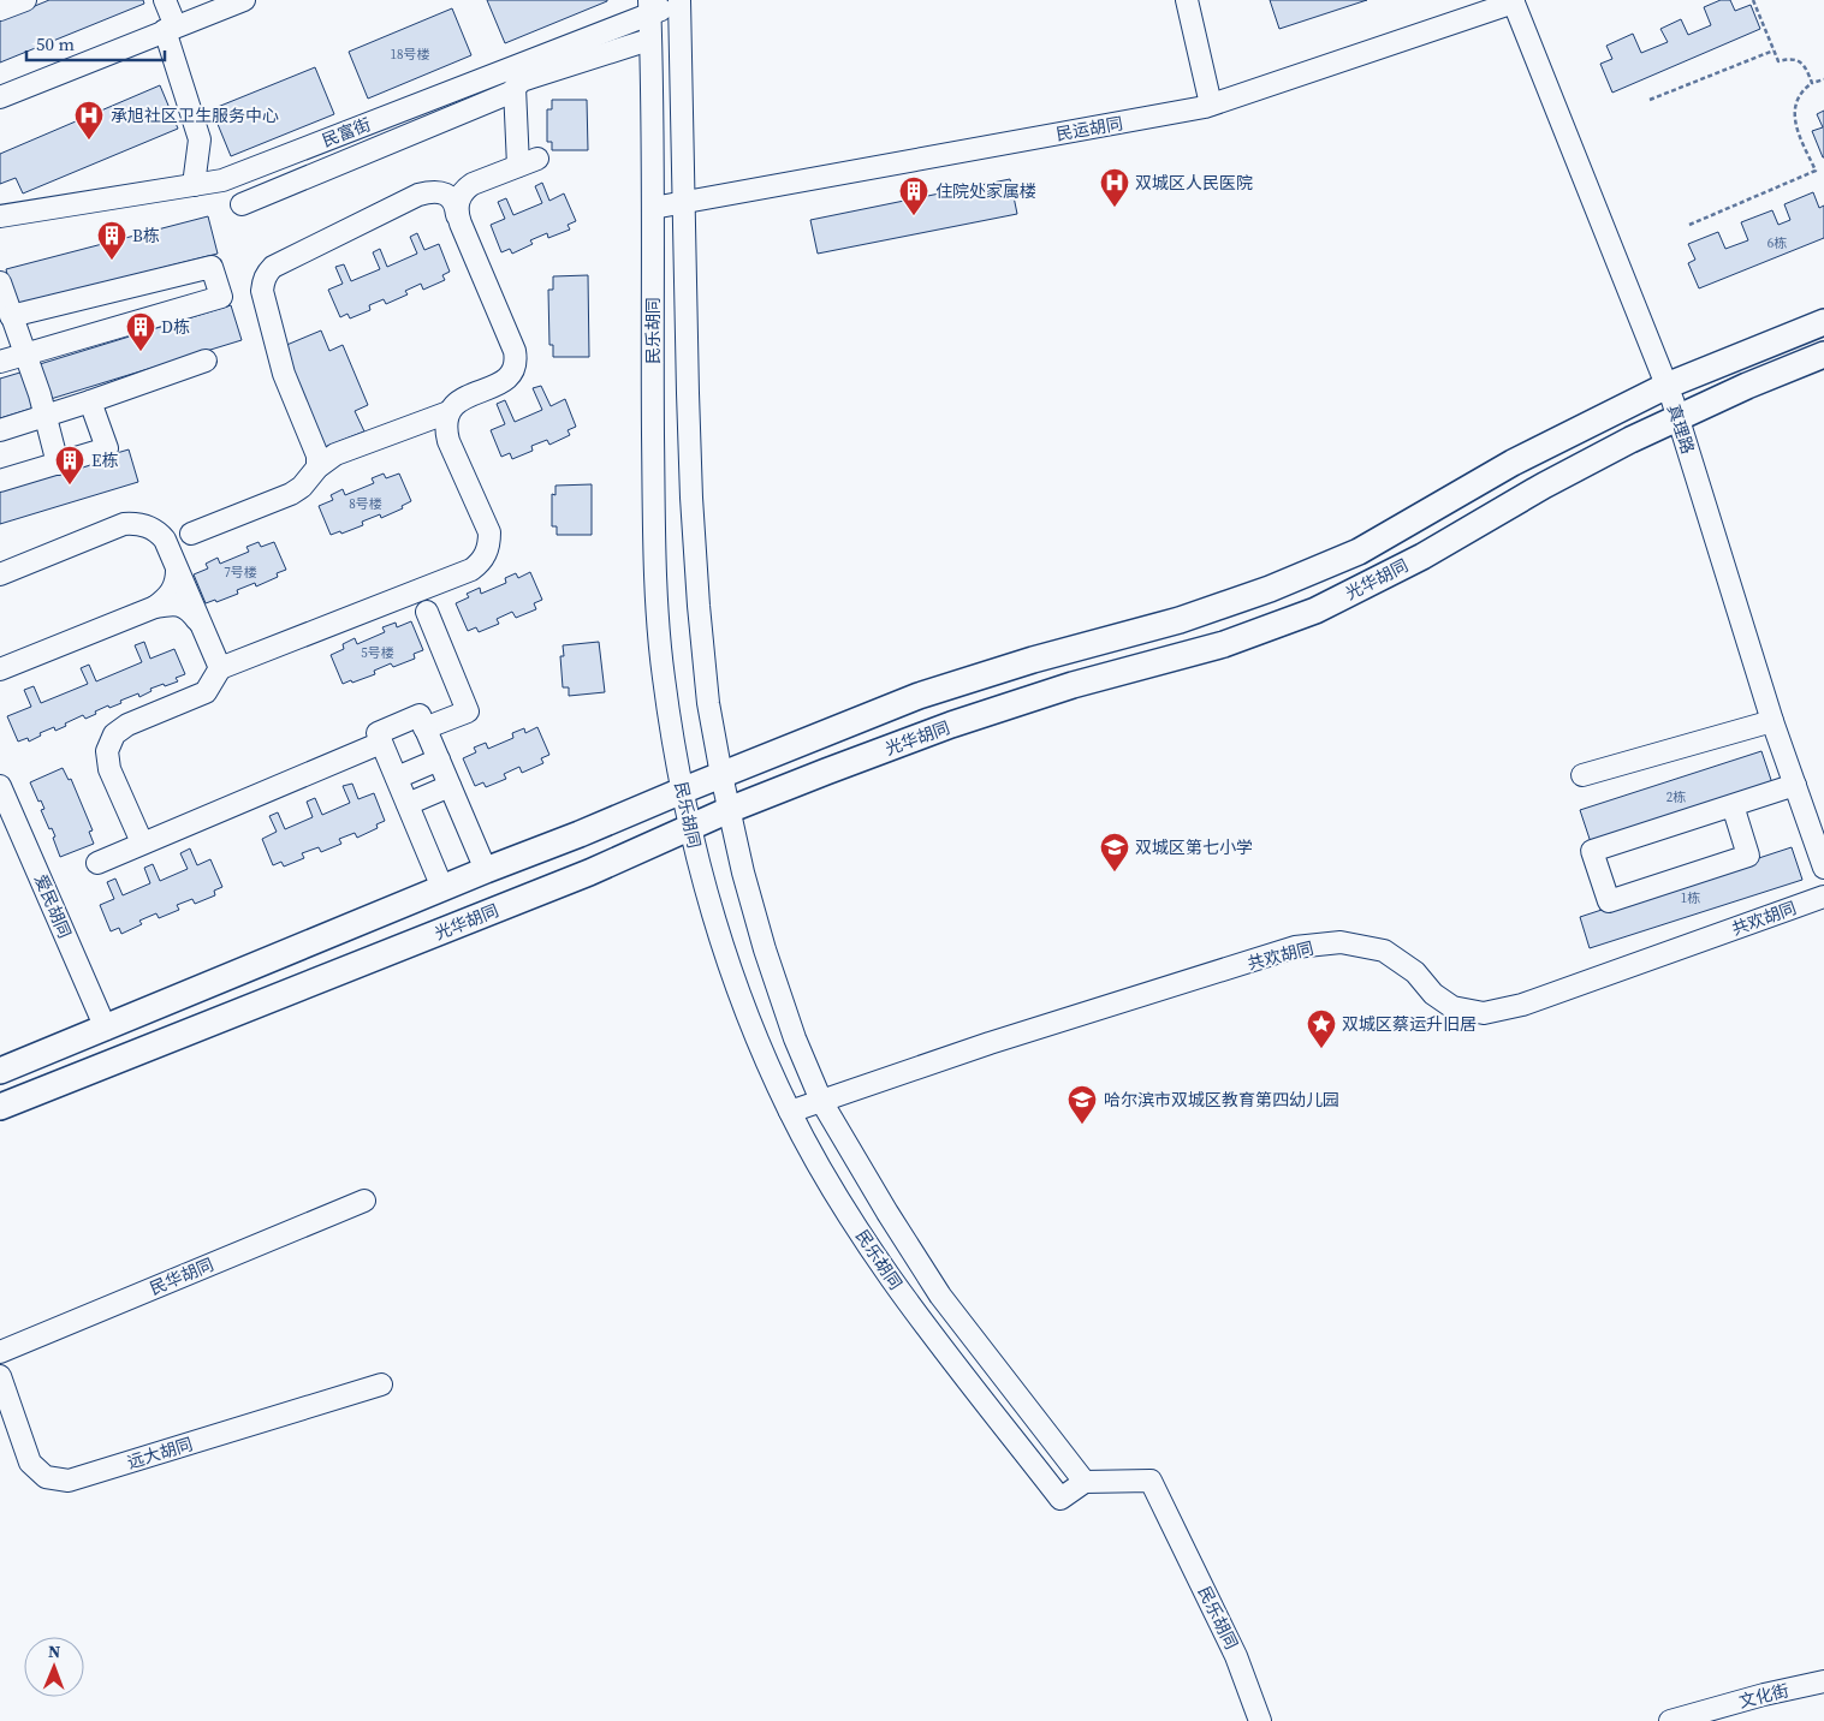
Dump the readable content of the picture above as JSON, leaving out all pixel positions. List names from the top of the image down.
{
  "streets": {
    "main road": ["光华胡同"],
    "street": [
      "民运胡同",
      "民富街",
      "民乐胡同",
      "真理路",
      "爱民胡同",
      "共欢胡同",
      "民华胡同",
      "远大胡同",
      "文化街"
    ]
  },
  "crossings": [
    ["民运胡同", "民乐胡同"],
    ["民运胡同", "真理路"],
    ["民富街", "民乐胡同"],
    ["民乐胡同", "光华胡同"],
    ["民乐胡同", "共欢胡同"],
    ["真理路", "光华胡同"],
    ["光华胡同", "爱民胡同"]
  ],
  "places": {
    "hospital": ["承旭社区卫生服务中心", "双城区人民医院"],
    "building": [
      "住院处家属楼",
      "B栋",
      "D栋",
      "E栋"
    ],
    "school or university": ["双城区第七小学", "哈尔滨市双城区教育第四幼儿园"],
    "place": ["双城区蔡运升旧居"]
  },
  "house_numbers": [
    "18号楼",
    "6栋",
    "8号楼",
    "7号楼",
    "5号楼",
    "2栋",
    "1栋"
  ],
  "scale_bar": "50 m",
  "north": "top"
}
